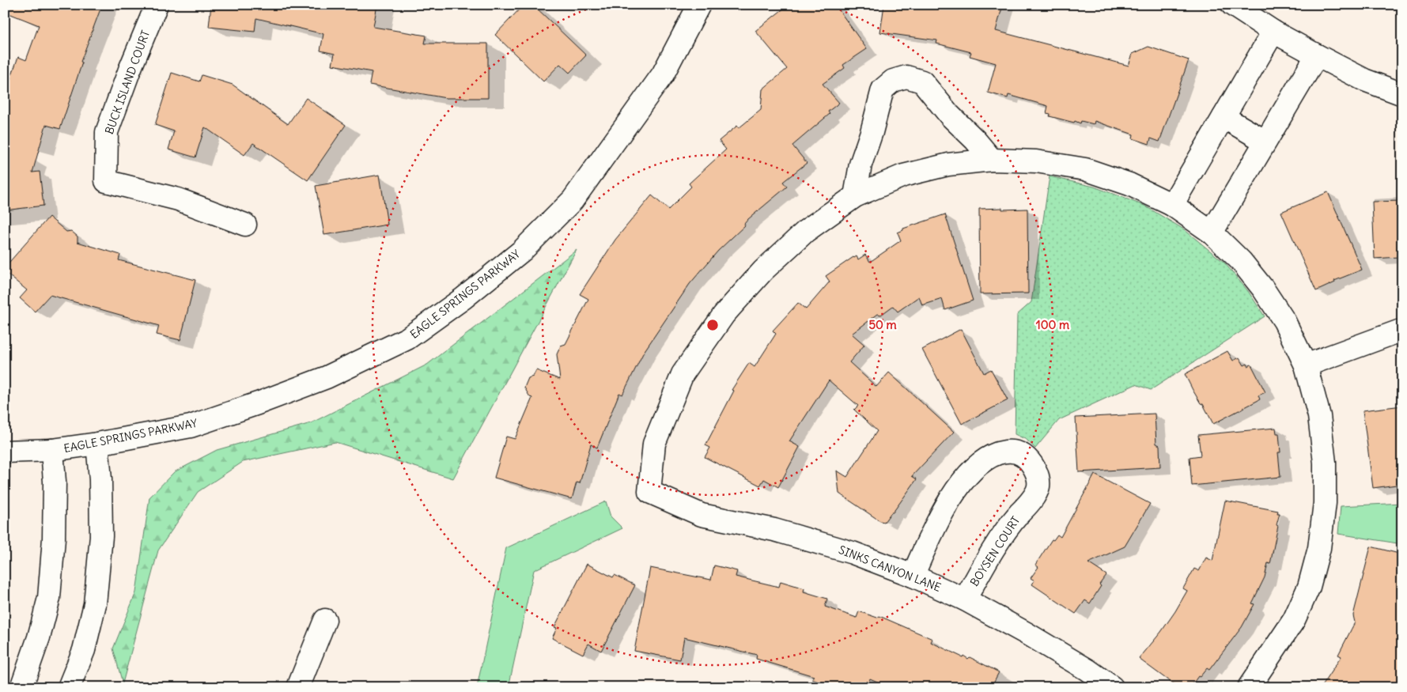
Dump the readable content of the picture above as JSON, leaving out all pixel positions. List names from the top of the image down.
{
  "streets": {
    "street": [
      "BUCK ISLAND COURT",
      "EAGLE SPRINGS PARKWAY",
      "BOYSEN COURT",
      "SINKS CANYON LANE"
    ]
  },
  "crossings": [
    ["BOYSEN COURT", "SINKS CANYON LANE"]
  ],
  "rings": ["50 m", "100 m"]
}
